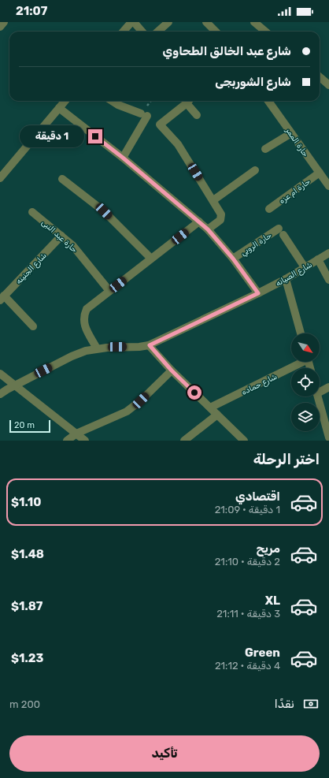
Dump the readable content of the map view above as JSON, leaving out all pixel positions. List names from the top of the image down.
{
  "streets": {
    "street": [
      "حارة الممر",
      "حارة ام عزه",
      "حارة عبد النبى",
      "حارة الروبي",
      "شارع الجنينه",
      "شارع الصيانه",
      "شارع حماده"
    ]
  },
  "crossings": [
    ["حارة الممر", "حارة ام عزه"],
    ["حارة عبد النبى", "شارع الجنينه"],
    ["حارة الروبي", "شارع الصيانه"]
  ],
  "scale_bar": "20 m",
  "north": "bottom right",
  "page": {
    "status": "21:07",
    "banner": ["شارع عبد الخالق الطحاوي", "شارع الشوربجى"],
    "bubble": "1 دقيقة",
    "scale": "20 m",
    "heading": "اختر الرحلة",
    "list": [
      {
        "name": "اقتصادي",
        "note": "1 دقيقة · 21:09",
        "value": "$1.10"
      },
      {
        "name": "مريح",
        "note": "2 دقيقة · 21:10",
        "value": "$1.48"
      },
      {
        "name": "XL",
        "note": "3 دقيقة · 21:11",
        "value": "$1.87"
      },
      {
        "name": "Green",
        "note": "4 دقيقة · 21:12",
        "value": "$1.23"
      }
    ],
    "pay": ["نقدًا", "200 m"],
    "buttons": "تأكيد"
  }
}
